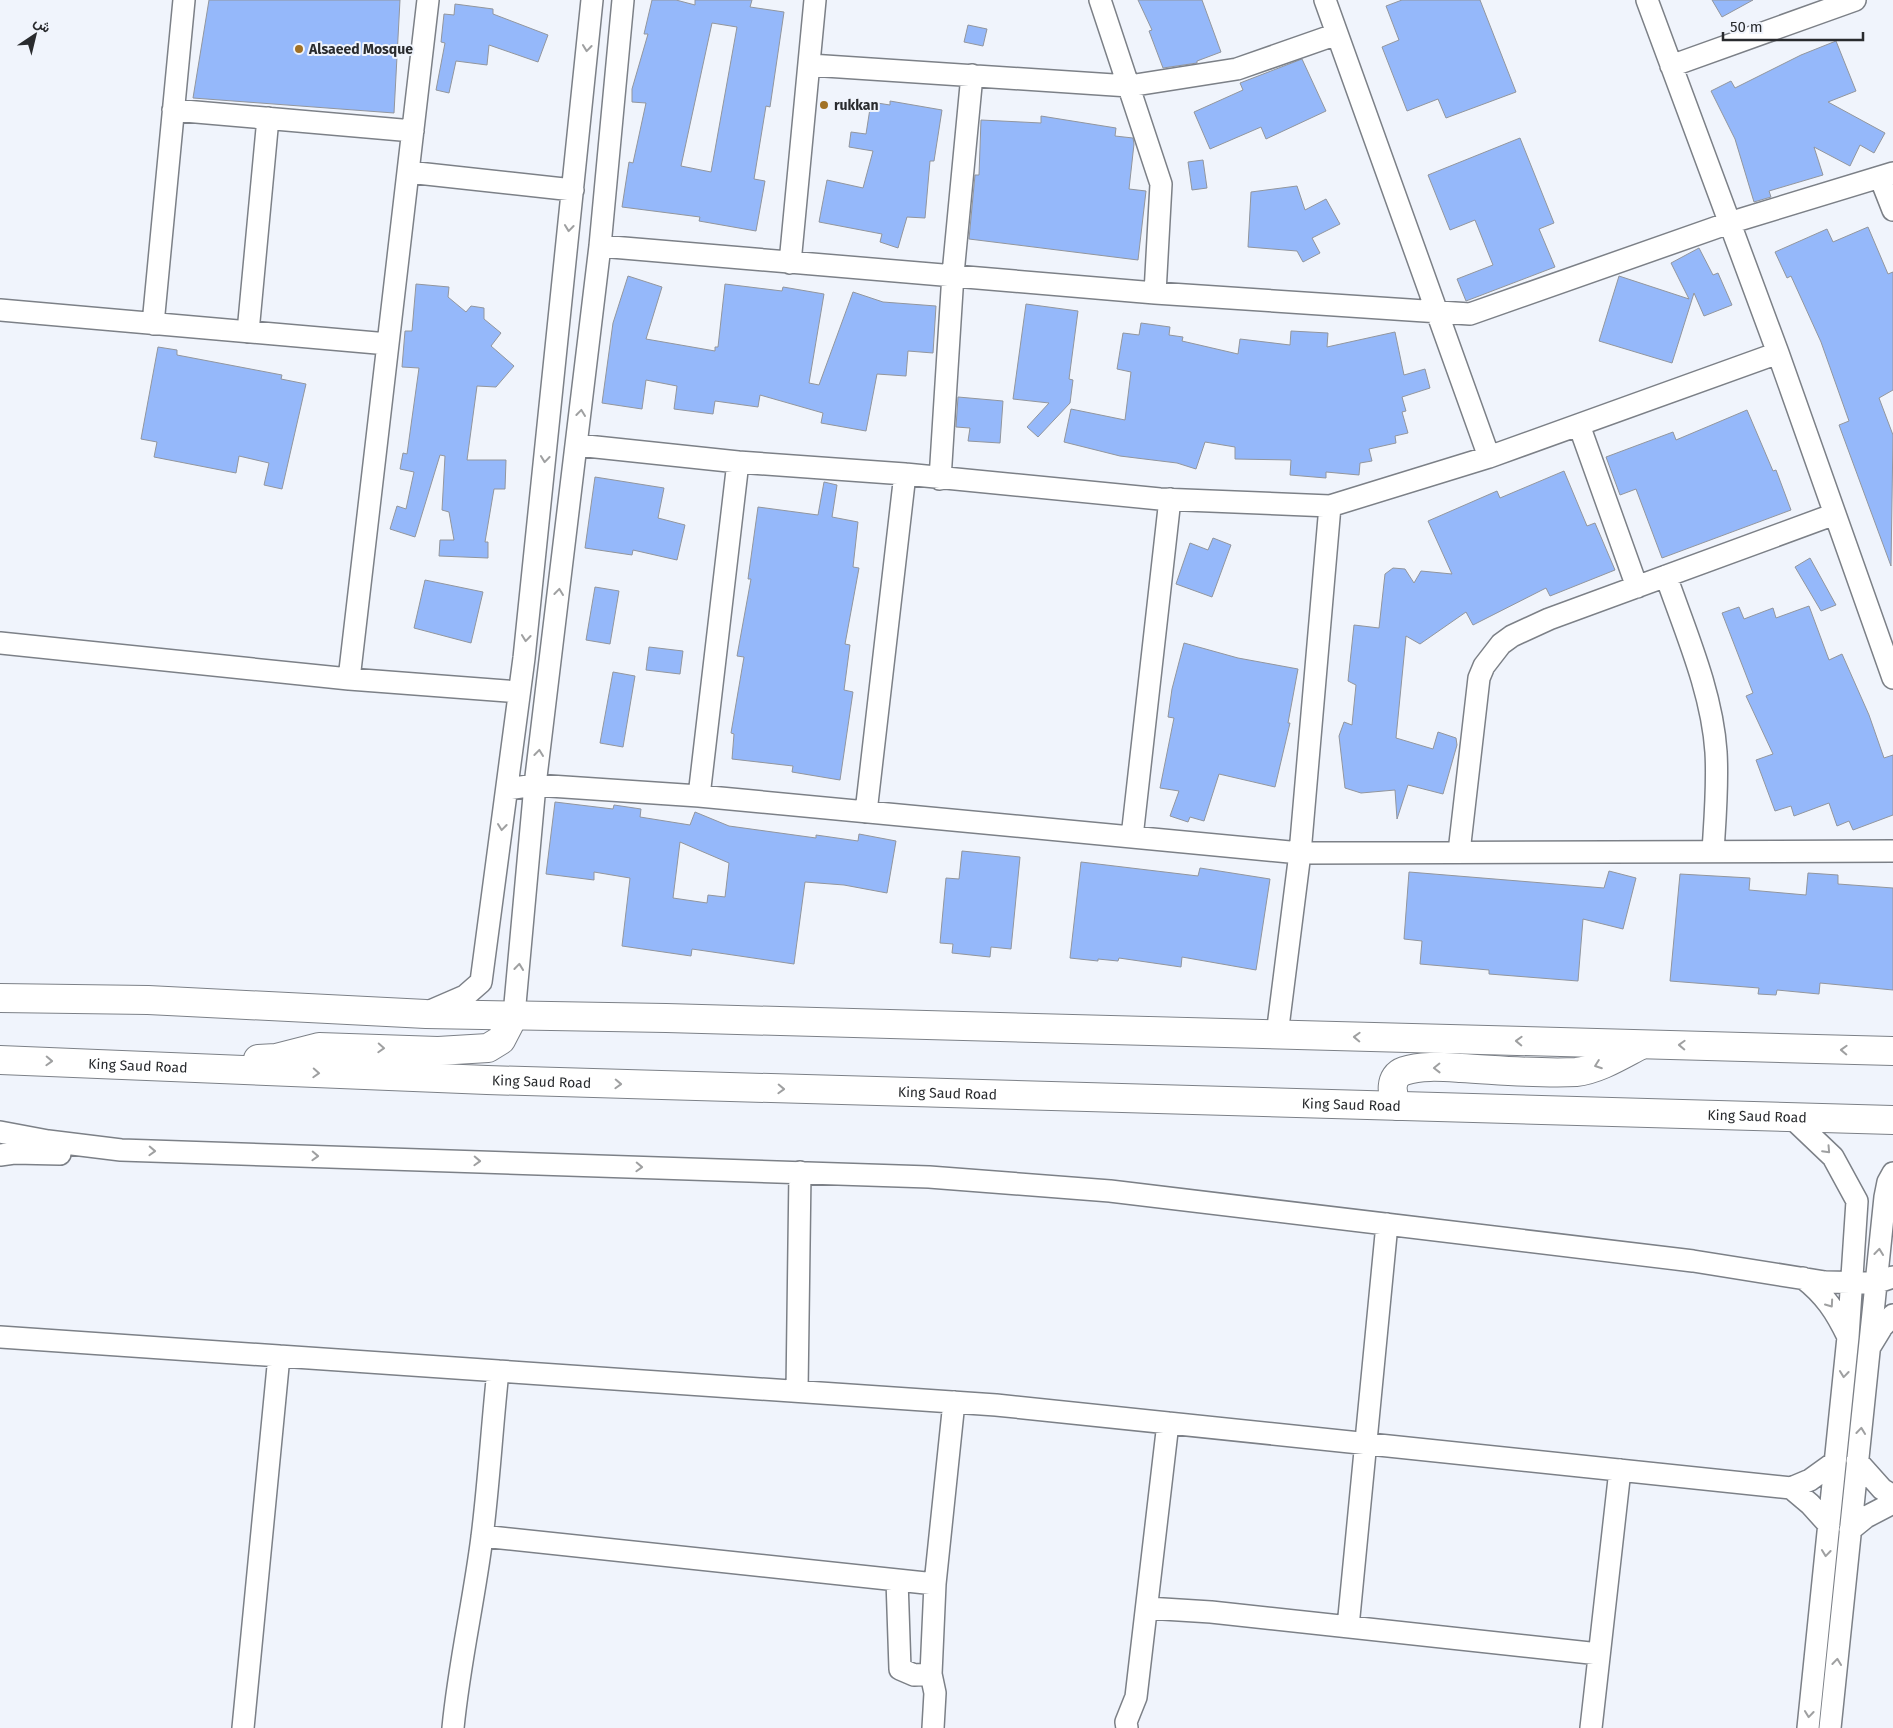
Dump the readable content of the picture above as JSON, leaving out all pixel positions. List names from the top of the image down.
{
  "streets": {
    "main road": ["King Saud Road"]
  },
  "places": ["Alsaeed Mosque", "rukkan"],
  "scale_bar": "50 m",
  "north": "top right"
}
